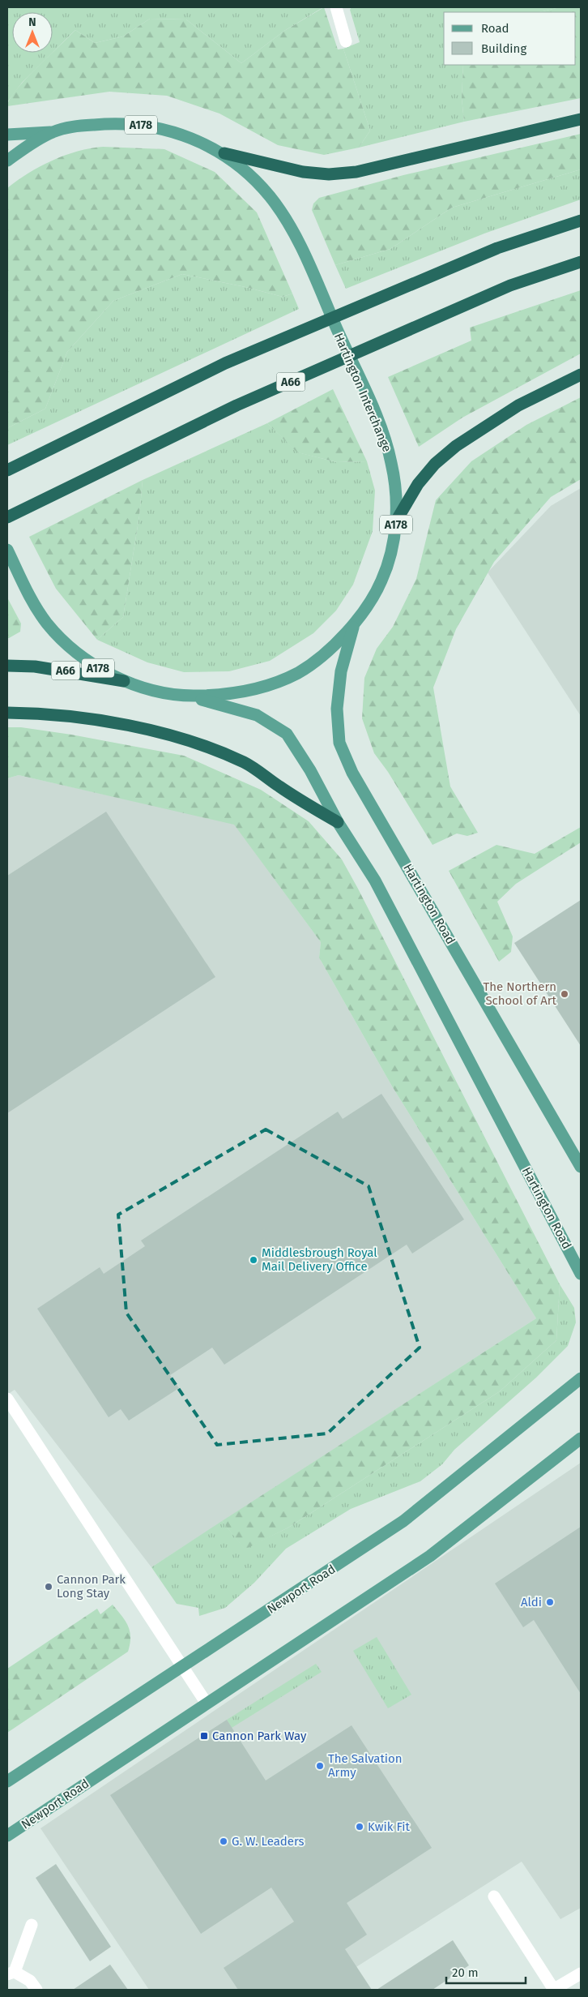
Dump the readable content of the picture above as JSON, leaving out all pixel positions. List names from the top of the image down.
{
  "streets": {
    "highway": ["A66"],
    "main road": [
      "A178",
      "Hartington Interchange",
      "Hartington Road",
      "Newport Road"
    ]
  },
  "crossings": [
    ["A178", "Hartington Interchange"],
    ["A66", "Hartington Interchange"],
    ["Hartington Interchange", "Hartington Road"]
  ],
  "places": {
    "other": [
      "The Northern School of Art",
      "Middlesbrough Royal Mail Delivery Office",
      "Cannon Park Long Stay",
      "Aldi",
      "The Salvation Army",
      "Kwik Fit",
      "G. W. Leaders"
    ],
    "transit": ["Cannon Park Way"]
  },
  "legend": ["Road", "Building"],
  "scale_bar": "20 m",
  "north": "top"
}
